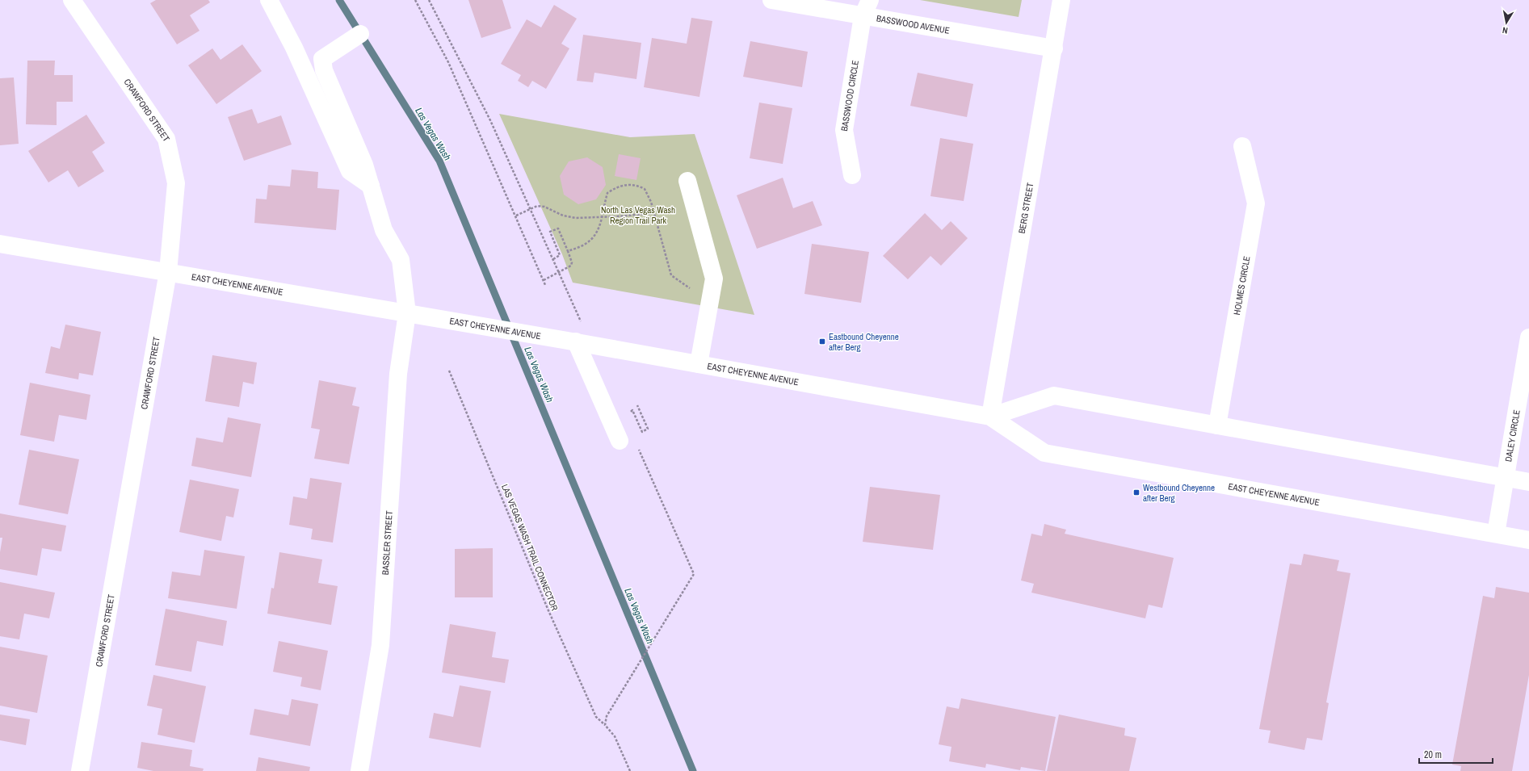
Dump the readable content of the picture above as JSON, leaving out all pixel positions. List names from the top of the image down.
{
  "streets": {
    "street": [
      "BASSWOOD AVENUE",
      "BASSWOOD CIRCLE",
      "CRAWFORD STREET",
      "BERG STREET",
      "EAST CHEYENNE AVENUE",
      "HOLMES CIRCLE",
      "DALEY CIRCLE",
      "BASSLER STREET"
    ],
    "path": ["LAS VEGAS WASH TRAIL CONNECTOR"]
  },
  "crossings": [
    ["BASSWOOD AVENUE", "BASSWOOD CIRCLE"],
    ["BASSWOOD AVENUE", "BERG STREET"],
    ["CRAWFORD STREET", "EAST CHEYENNE AVENUE"],
    ["BERG STREET", "EAST CHEYENNE AVENUE"],
    ["EAST CHEYENNE AVENUE", "HOLMES CIRCLE"],
    ["EAST CHEYENNE AVENUE", "DALEY CIRCLE"],
    ["EAST CHEYENNE AVENUE", "BASSLER STREET"]
  ],
  "water": ["Las Vegas Wash"],
  "parks": ["North Las Vegas Wash Region Trail Park"],
  "places": {
    "transit": ["Eastbound Cheyenne after Berg", "Westbound Cheyenne after Berg"]
  },
  "scale_bar": "20 m",
  "north": "bottom"
}
